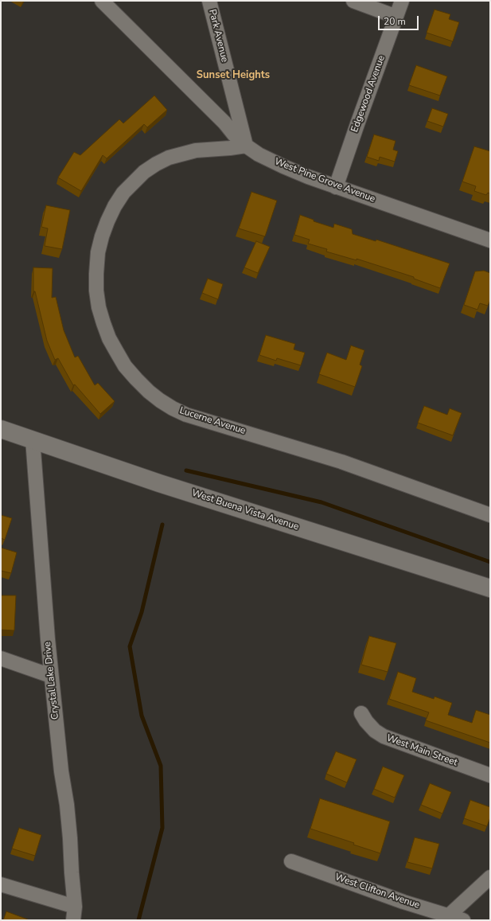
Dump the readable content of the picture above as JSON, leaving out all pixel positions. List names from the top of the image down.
{
  "streets": {
    "street": [
      "Park Avenue",
      "Edgewood Avenue",
      "West Pine Grove Avenue",
      "Lucerne Avenue",
      "West Buena Vista Avenue",
      "Crystal Lake Drive",
      "West Main Street",
      "West Clifton Avenue"
    ]
  },
  "crossings": [
    ["Park Avenue", "West Pine Grove Avenue"],
    ["Park Avenue", "Lucerne Avenue"],
    ["Edgewood Avenue", "West Pine Grove Avenue"],
    ["West Pine Grove Avenue", "Lucerne Avenue"],
    ["West Buena Vista Avenue", "Crystal Lake Drive"]
  ],
  "districts": ["Sunset Heights"],
  "scale_bar": "20 m"
}
